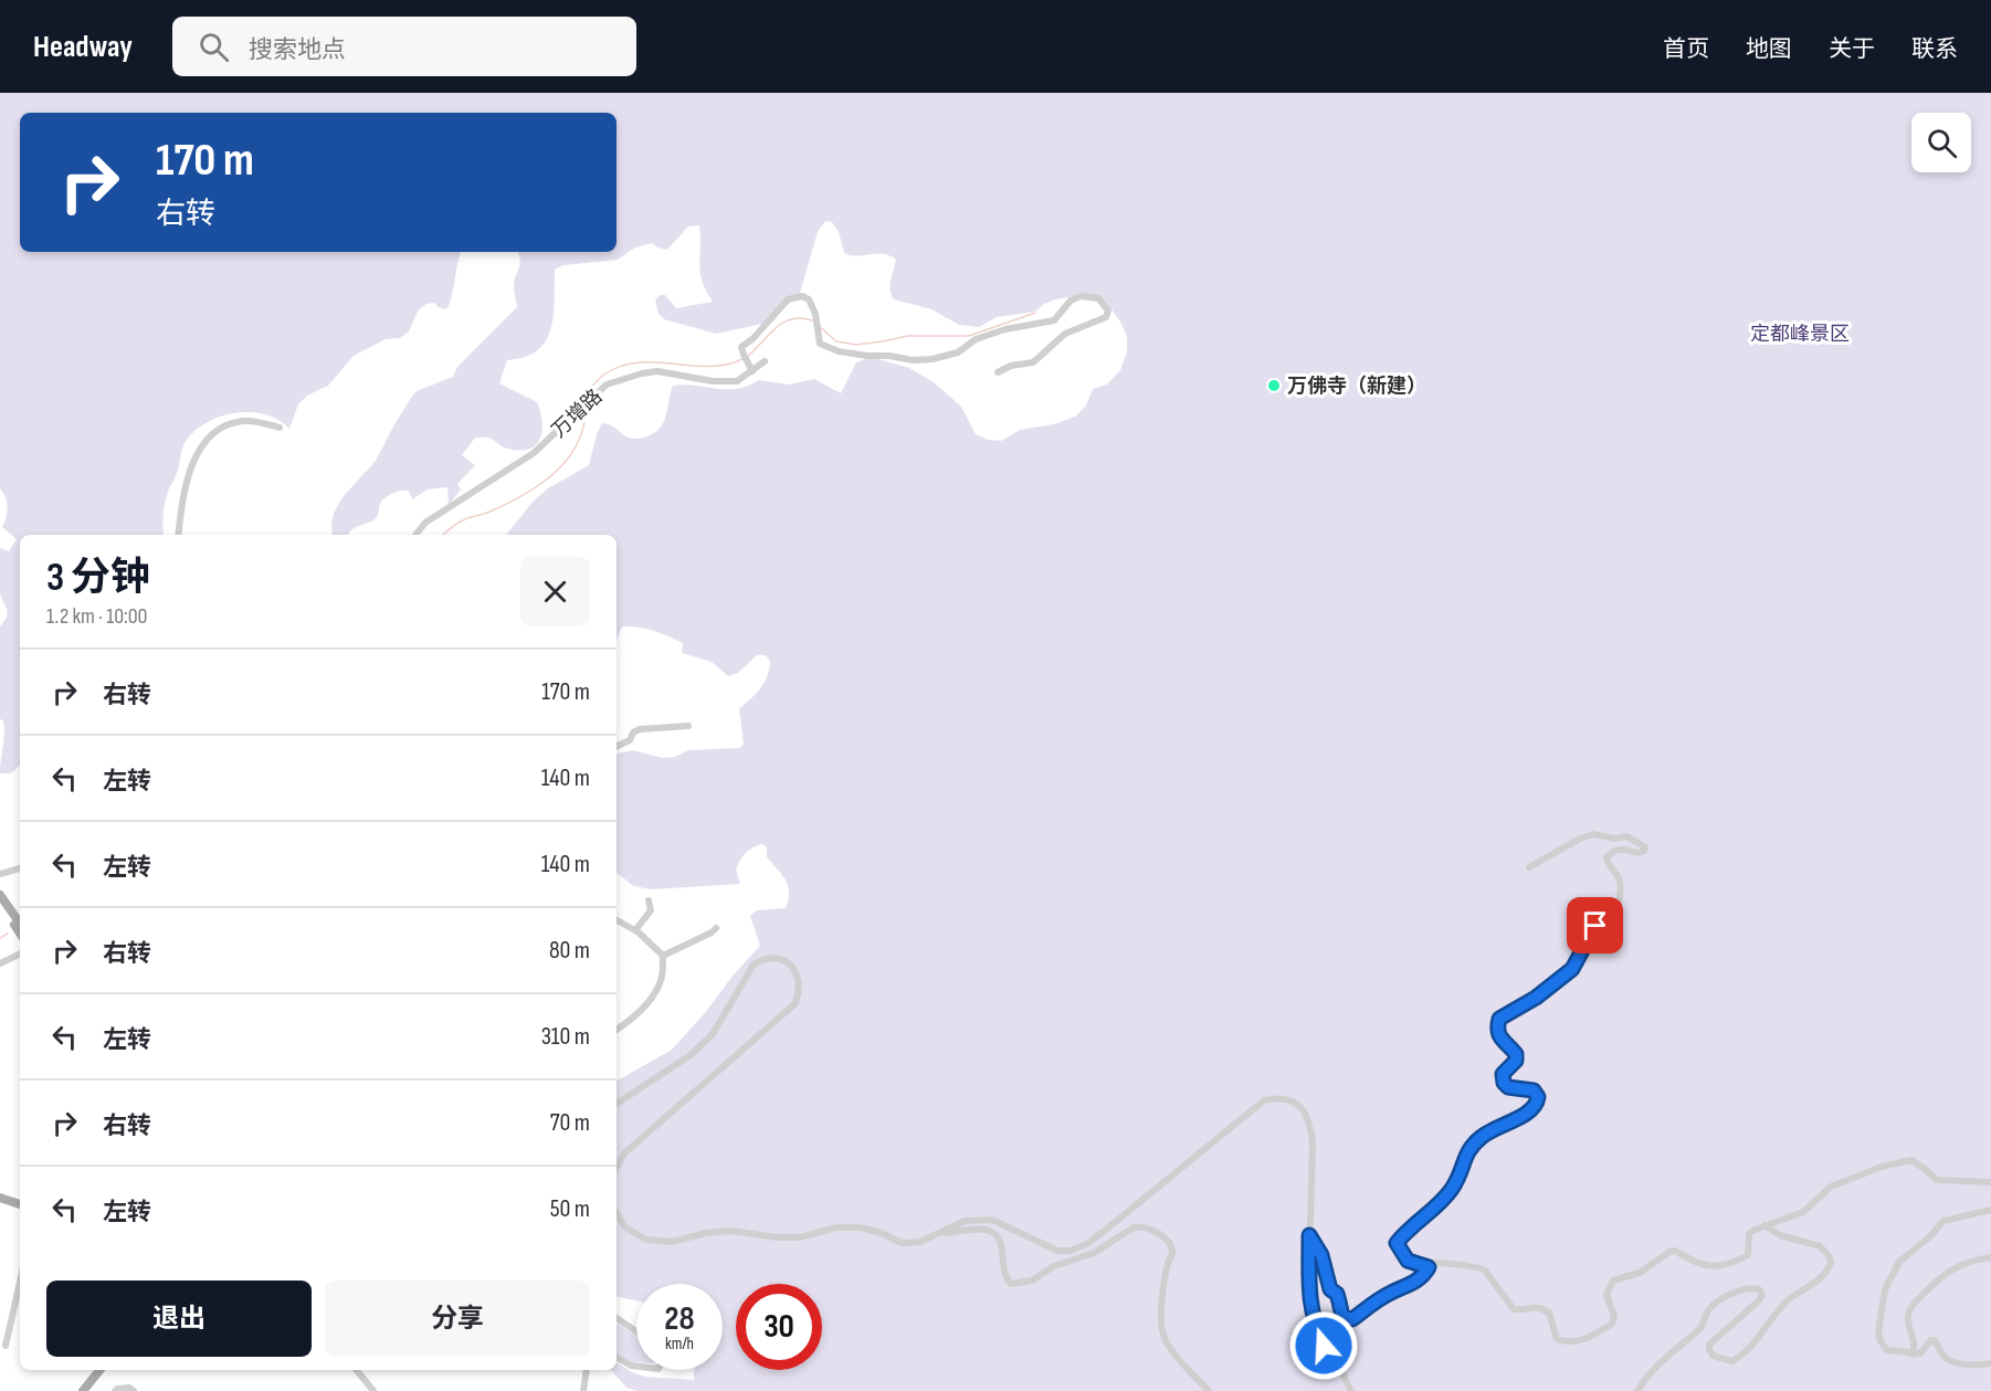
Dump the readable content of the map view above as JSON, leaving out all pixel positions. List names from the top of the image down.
{
  "streets": {
    "street": ["万增路"]
  },
  "parks": ["定都峰景区"],
  "places": ["万佛寺（新建）"],
  "page": {
    "header": "Headway",
    "search": "搜索地点",
    "nav": [
      "首页",
      "地图",
      "关于",
      "联系"
    ],
    "turn": ["170 m", "右转"],
    "heading": ["3 分钟", "1.2 km · 10:00"],
    "list": [
      {
        "name": "右转",
        "value": "170 m"
      },
      {
        "name": "左转",
        "value": "140 m"
      },
      {
        "name": "左转",
        "value": "140 m"
      },
      {
        "name": "右转",
        "value": "80 m"
      },
      {
        "name": "左转",
        "value": "310 m"
      },
      {
        "name": "右转",
        "value": "70 m"
      },
      {
        "name": "左转",
        "value": "50 m"
      }
    ],
    "buttons": ["退出", "分享"],
    "speed": "28 km/h",
    "limit": "30"
  }
}
